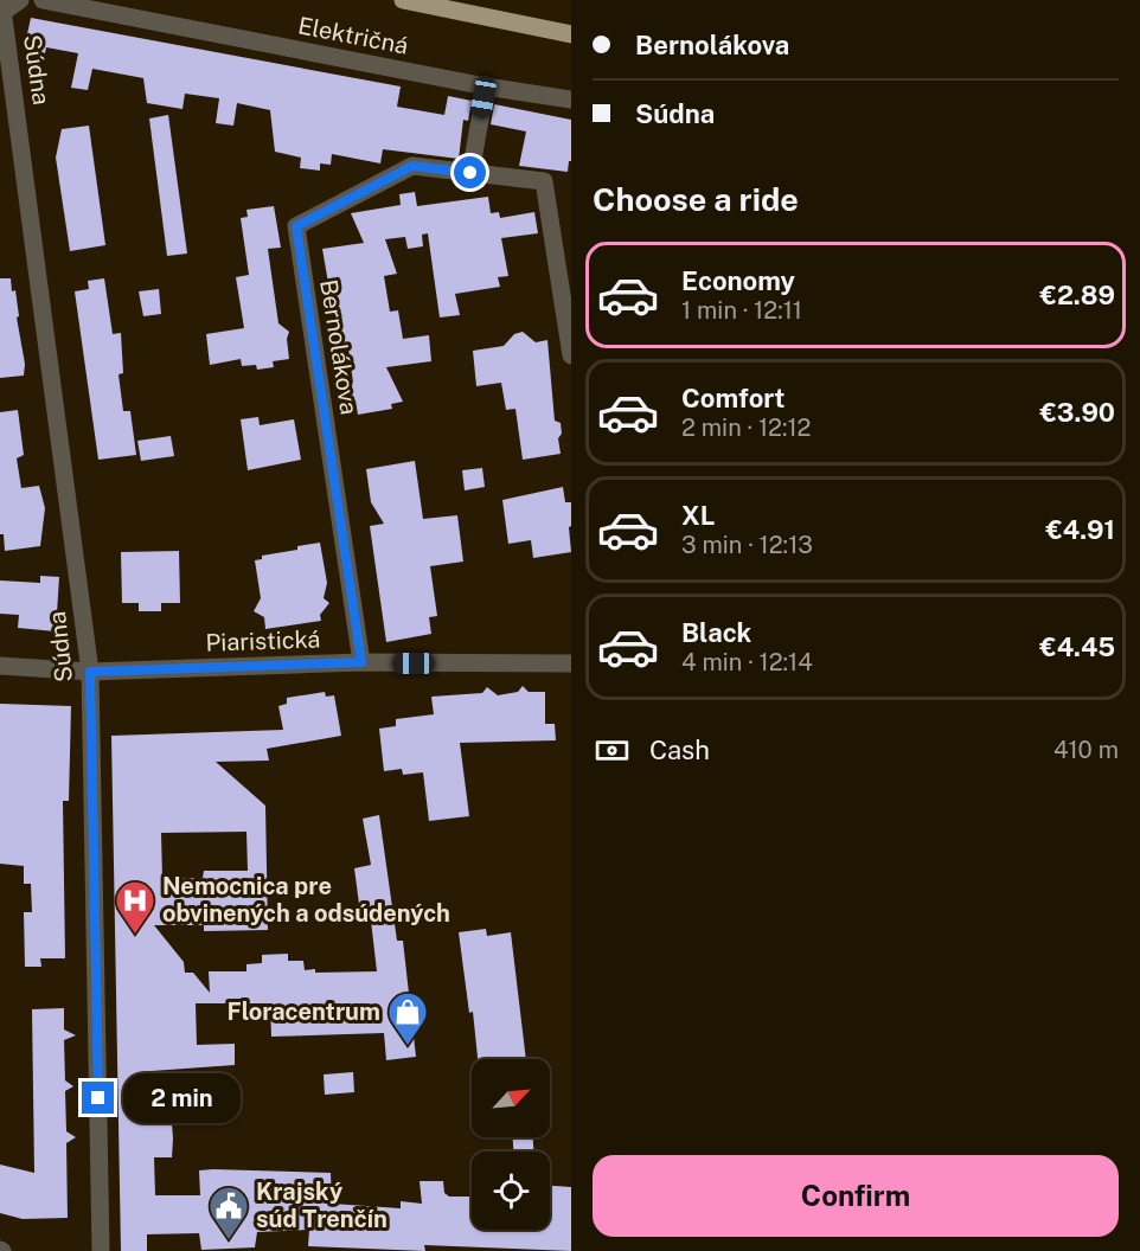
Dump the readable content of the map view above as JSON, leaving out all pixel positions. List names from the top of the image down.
{
  "streets": {
    "main road": ["Električná"],
    "street": ["Súdna", "Bernolákova", "Piaristická"]
  },
  "crossings": [
    ["Súdna", "Piaristická"],
    ["Bernolákova", "Piaristická"]
  ],
  "places": {
    "hospital": ["Nemocnica pre obvinených a odsúdených"],
    "shop": ["Floracentrum"],
    "public building": ["Krajský súd Trenčín"]
  },
  "north": "top right",
  "page": {
    "banner": ["Bernolákova", "Súdna"],
    "heading": "Choose a ride",
    "list": [
      {
        "name": "Economy",
        "note": "1 min · 12:11",
        "value": "€2.89"
      },
      {
        "name": "Comfort",
        "note": "2 min · 12:12",
        "value": "€3.90"
      },
      {
        "name": "XL",
        "note": "3 min · 12:13",
        "value": "€4.91"
      },
      {
        "name": "Black",
        "note": "4 min · 12:14",
        "value": "€4.45"
      }
    ],
    "pay": ["Cash", "410 m"],
    "bubble": "2 min",
    "buttons": "Confirm"
  }
}
